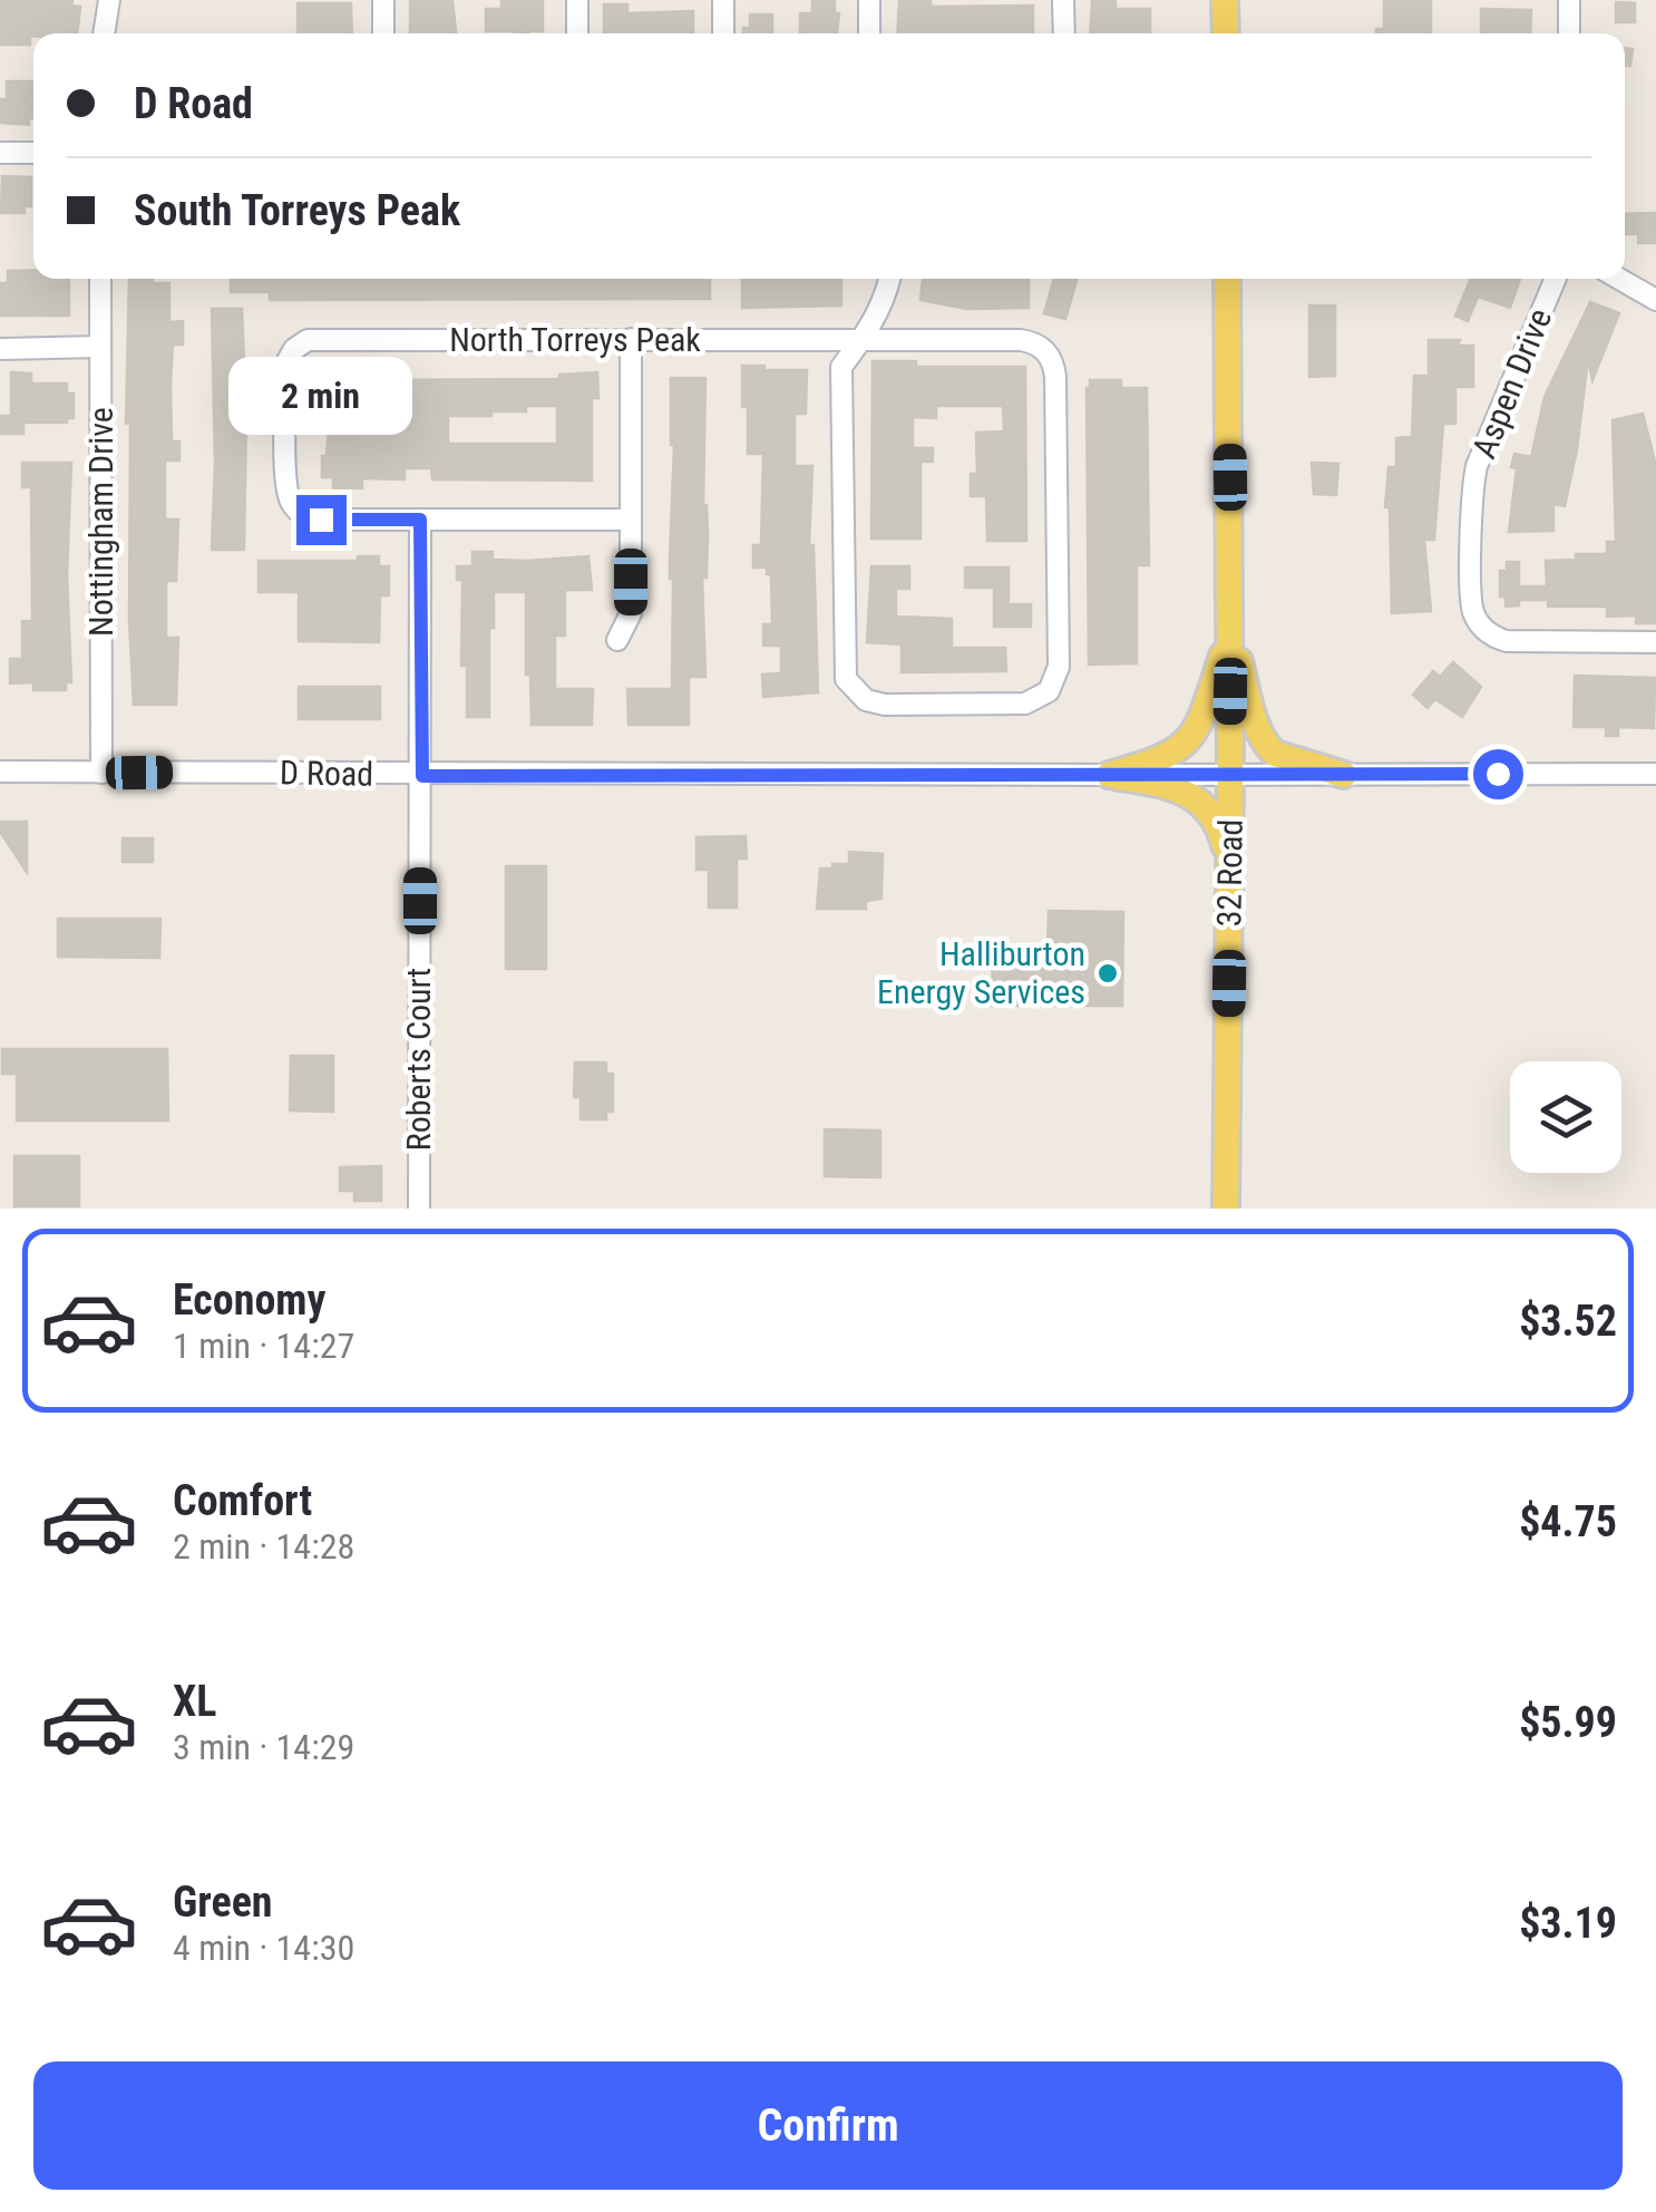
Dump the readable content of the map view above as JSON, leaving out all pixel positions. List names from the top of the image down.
{
  "streets": {
    "main road": ["32 Road"],
    "street": [
      "North Torreys Peak",
      "Aspen Drive",
      "Nottingham Drive",
      "D Road",
      "Roberts Court"
    ]
  },
  "crossings": [
    ["North Torreys Peak", "Roberts Court"],
    ["Nottingham Drive", "D Road"],
    ["D Road", "32 Road"],
    ["D Road", "Roberts Court"]
  ],
  "places": ["Halliburton Energy Services"],
  "page": {
    "banner": ["D Road", "South Torreys Peak"],
    "bubble": "2 min",
    "list": [
      {
        "name": "Economy",
        "note": "1 min · 14:27",
        "value": "$3.52"
      },
      {
        "name": "Comfort",
        "note": "2 min · 14:28",
        "value": "$4.75"
      },
      {
        "name": "XL",
        "note": "3 min · 14:29",
        "value": "$5.99"
      },
      {
        "name": "Green",
        "note": "4 min · 14:30",
        "value": "$3.19"
      }
    ],
    "buttons": "Confirm"
  }
}
